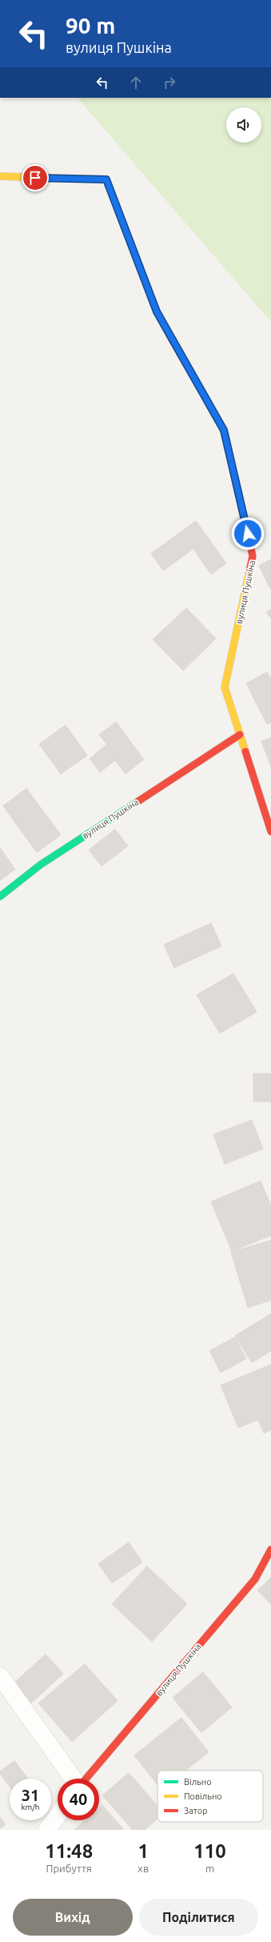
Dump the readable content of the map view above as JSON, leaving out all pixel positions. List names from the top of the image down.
{
  "streets": {
    "street": ["вулиця Пушкіна"]
  },
  "legend": ["Вільно", "Повільно", "Затор"],
  "page": {
    "turn": ["90 m", "вулиця Пушкіна"],
    "speed": "31 km/h",
    "limit": "40",
    "eta": [
      "11:48",
      "Прибуття",
      "1",
      "хв",
      "110",
      "m"
    ],
    "buttons": ["Вихід", "Поділитися"]
  }
}
